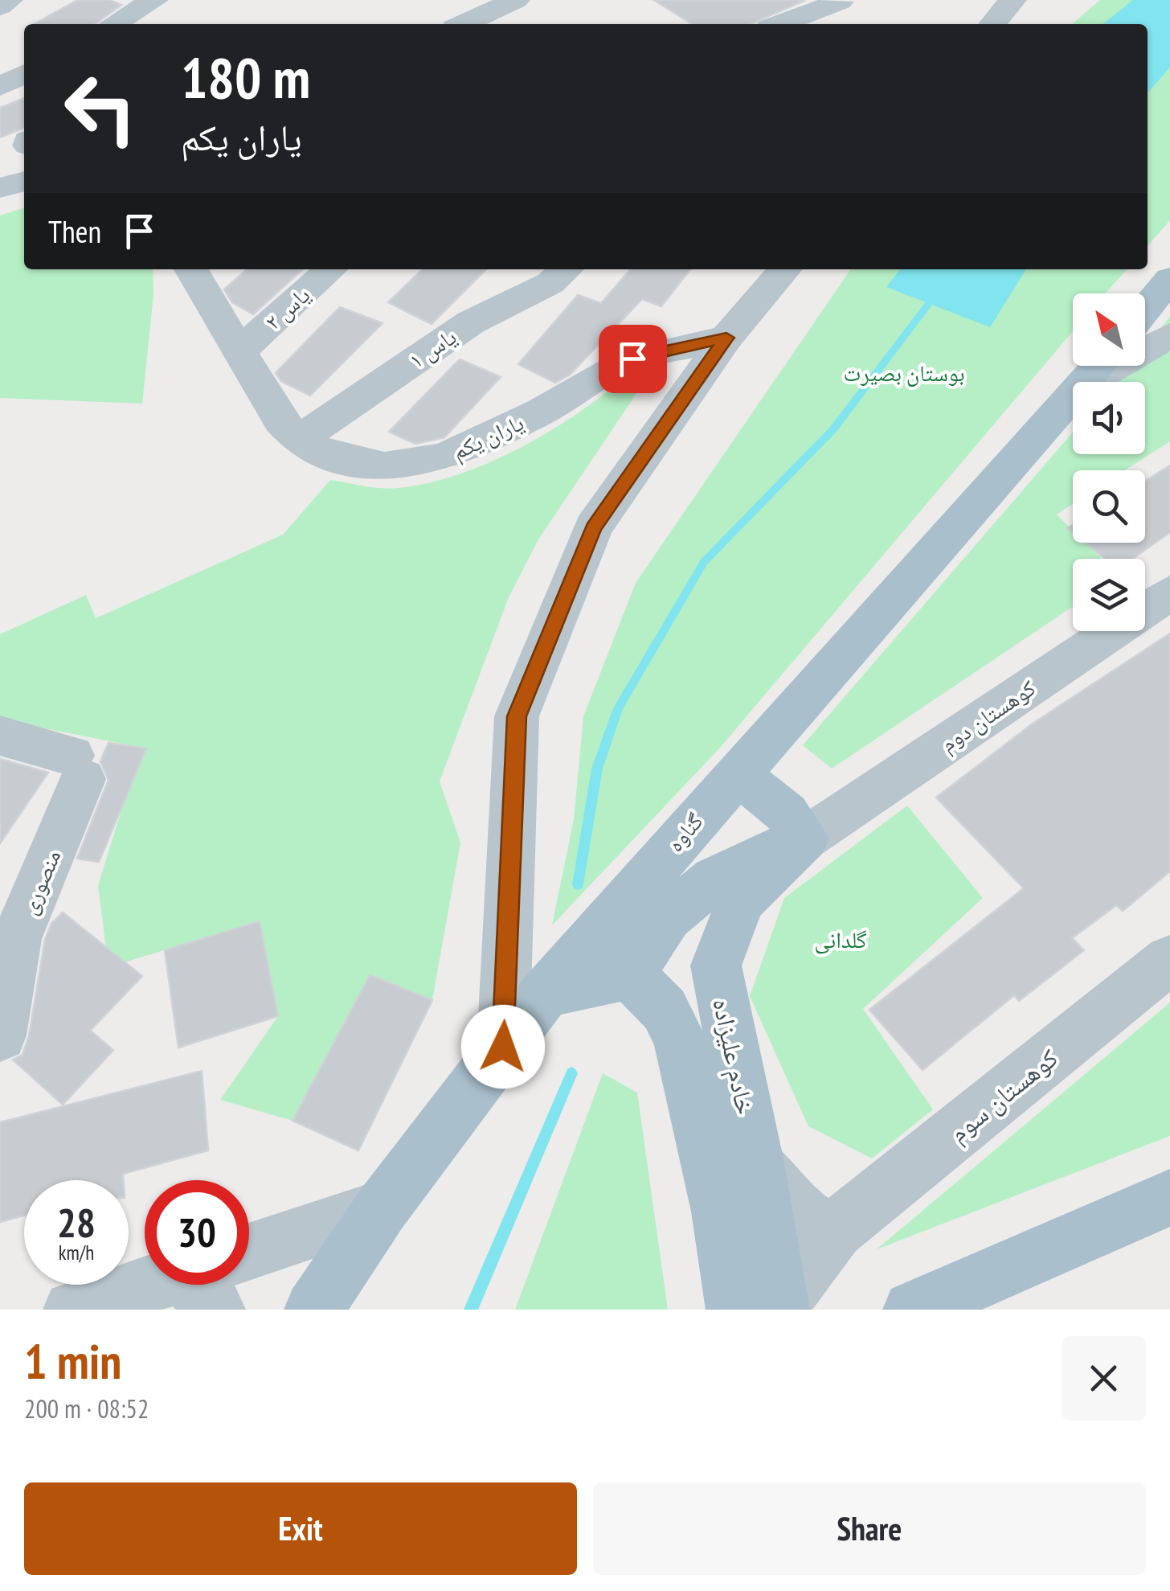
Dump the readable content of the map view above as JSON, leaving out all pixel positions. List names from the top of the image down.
{
  "streets": {
    "main road": ["گناوه", "خادم علیزاده"],
    "street": [
      "یاس ۲",
      "یاس ۱",
      "یاران یکم",
      "کوهستان دوم",
      "منصوری",
      "کوهستان سوم"
    ]
  },
  "crossings": [
    ["یاس ۲", "یاران یکم"],
    ["یاس ۱", "یاران یکم"],
    ["کوهستان دوم", "خادم علیزاده"],
    ["خادم علیزاده", "کوهستان سوم"]
  ],
  "parks": ["بوستان بصیرت", "گلدانی"],
  "north": "top left",
  "page": {
    "turn": ["180 m", "یاران یکم"],
    "then": "Then",
    "speed": "28 km/h",
    "limit": "30",
    "heading": ["1 min", "200 m · 08:52"],
    "buttons": ["Exit", "Share"]
  }
}
